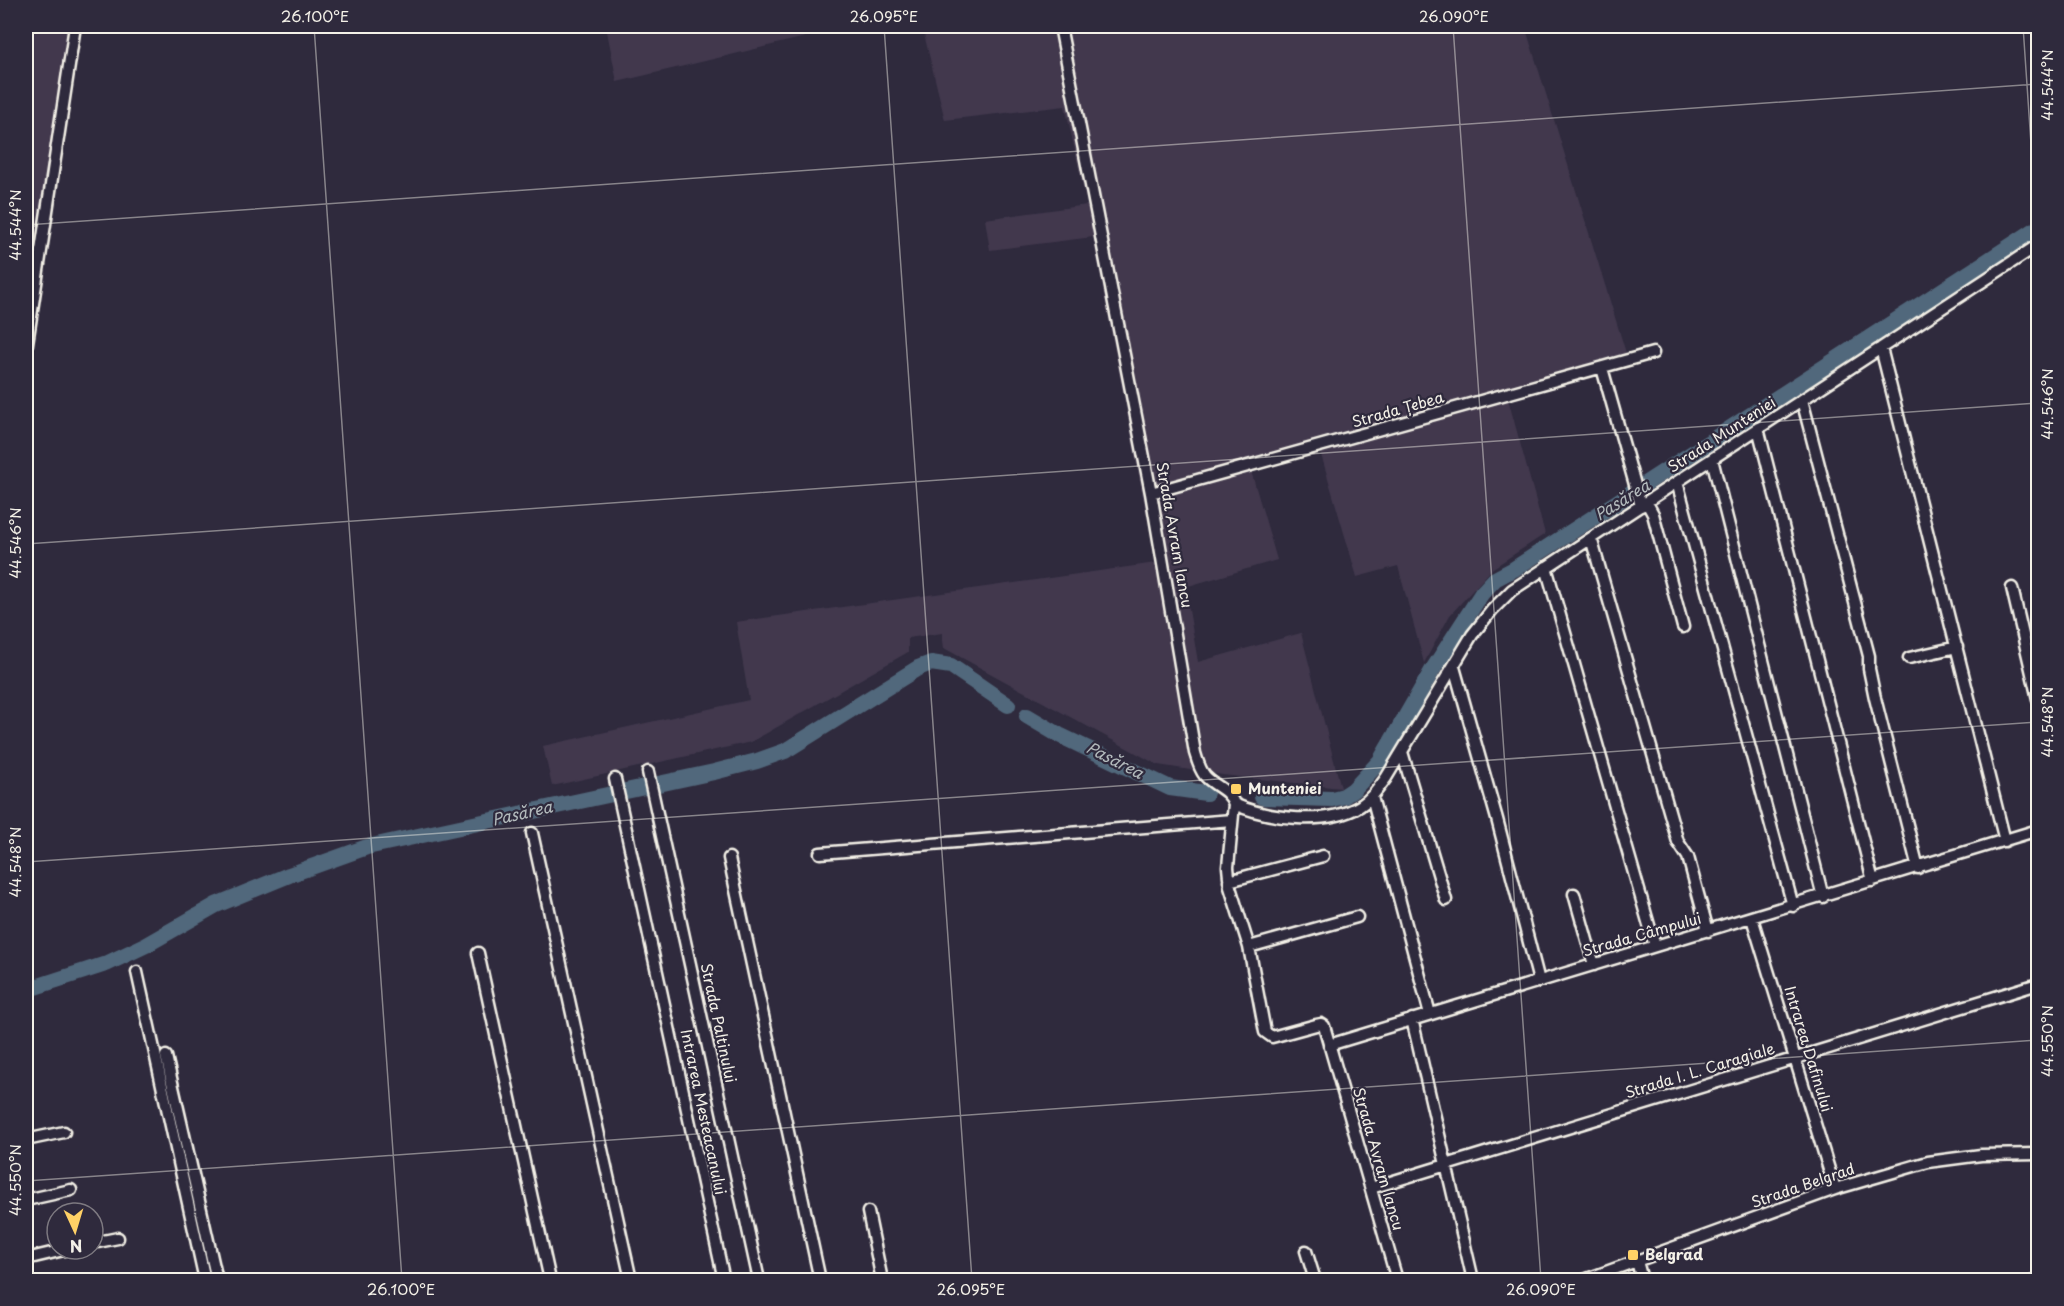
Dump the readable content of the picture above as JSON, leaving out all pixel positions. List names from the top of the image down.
{
  "streets": {
    "street": [
      "Strada Țebea",
      "Strada Munteniei",
      "Strada Avram Iancu",
      "Strada Câmpului",
      "Strada Paltinului",
      "Intrarea Dafinului",
      "Strada I. L. Caragiale",
      "Intrarea Mesteacanului",
      "Strada Belgrad"
    ]
  },
  "crossings": [
    ["Strada Țebea", "Strada Avram Iancu"],
    ["Strada Munteniei", "Strada Avram Iancu"],
    ["Strada Avram Iancu", "Strada Câmpului"],
    ["Strada Avram Iancu", "Strada I. L. Caragiale"],
    ["Strada Câmpului", "Intrarea Dafinului"],
    ["Intrarea Dafinului", "Strada I. L. Caragiale"],
    ["Intrarea Dafinului", "Strada Belgrad"]
  ],
  "water": ["Pasărea"],
  "places": {
    "transit": ["Munteniei", "Belgrad"]
  },
  "north": "bottom",
  "coordinates": [
    "26.100°E",
    "26.095°E",
    "26.090°E",
    "44.544°N",
    "44.546°N",
    "44.548°N",
    "44.550°N"
  ]
}
